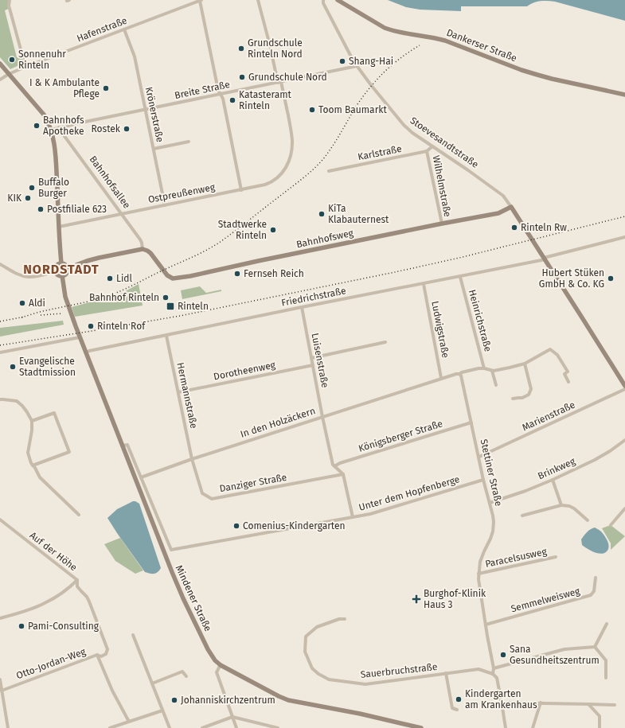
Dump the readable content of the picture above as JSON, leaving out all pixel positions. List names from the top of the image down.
{
  "streets": {
    "main road": [
      "Dankerser Straße",
      "Stoevesandtstraße",
      "Bahnhofsallee",
      "Bahnhofsweg",
      "Mindener Straße"
    ],
    "street": [
      "Hafenstraße",
      "Breite Straße",
      "Krönerstraße",
      "Karlstraße",
      "Wilhelmstraße",
      "Ostpreußenweg",
      "Friedrichstraße",
      "Heinrichstraße",
      "Ludwigstraße",
      "Luisenstraße",
      "Dorotheenweg",
      "Hermannstraße",
      "Marienstraße",
      "In den Holzäckern",
      "Königsberger Straße",
      "Brinkweg",
      "Stettiner Straße",
      "Danziger Straße",
      "Unter dem Hopfenberge",
      "Auf der Höhe",
      "Paracelsusweg",
      "Semmelweisweg",
      "Otto-Jordan-Weg",
      "Sauerbruchstraße"
    ]
  },
  "crossings": [
    ["Hafenstraße", "Krönerstraße"],
    ["Breite Straße", "Krönerstraße"],
    ["Breite Straße", "Stoevesandtstraße"],
    ["Breite Straße", "Bahnhofsallee"],
    ["Breite Straße", "Ostpreußenweg"],
    ["Krönerstraße", "Ostpreußenweg"],
    ["Stoevesandtstraße", "Karlstraße"],
    ["Stoevesandtstraße", "Bahnhofsweg"],
    ["Stoevesandtstraße", "Friedrichstraße"],
    ["Karlstraße", "Wilhelmstraße"],
    ["Bahnhofsallee", "Ostpreußenweg"],
    ["Bahnhofsallee", "Bahnhofsweg"],
    ["Wilhelmstraße", "Bahnhofsweg"],
    ["Friedrichstraße", "Heinrichstraße"],
    ["Friedrichstraße", "Ludwigstraße"],
    ["Friedrichstraße", "Luisenstraße"],
    ["Friedrichstraße", "Hermannstraße"],
    ["Friedrichstraße", "Mindener Straße"],
    ["Heinrichstraße", "In den Holzäckern"],
    ["Ludwigstraße", "In den Holzäckern"],
    ["Luisenstraße", "Dorotheenweg"],
    ["Luisenstraße", "In den Holzäckern"],
    ["Luisenstraße", "Königsberger Straße"],
    ["Dorotheenweg", "Hermannstraße"],
    ["Hermannstraße", "In den Holzäckern"],
    ["Hermannstraße", "Danziger Straße"],
    ["Marienstraße", "Stettiner Straße"],
    ["In den Holzäckern", "Stettiner Straße"],
    ["In den Holzäckern", "Danziger Straße"],
    ["In den Holzäckern", "Unter dem Hopfenberge"],
    ["Königsberger Straße", "Stettiner Straße"],
    ["Brinkweg", "Stettiner Straße"],
    ["Stettiner Straße", "Unter dem Hopfenberge"],
    ["Stettiner Straße", "Paracelsusweg"],
    ["Stettiner Straße", "Semmelweisweg"],
    ["Stettiner Straße", "Sauerbruchstraße"],
    ["Auf der Höhe", "Otto-Jordan-Weg"]
  ],
  "districts": ["NORDSTADT"],
  "places": {
    "other": [
      "Grundschule Rinteln Nord",
      "Sonnenuhr Rinteln",
      "Shang-Hai",
      "Grundschule Nord",
      "I & K Ambulante Pflege",
      "Katasteramt Rinteln",
      "Toom Baumarkt",
      "Bahnhofs Apotheke",
      "Rostek",
      "Buffalo Burger",
      "KIK",
      "Postfiliale 623",
      "KiTa Klabauternest",
      "Rinteln Rw",
      "Stadtwerke Rinteln",
      "Fernseh Reich",
      "Lidl",
      "Hubert Stüken GmbH & Co. KG",
      "Bahnhof Rinteln",
      "Aldi",
      "Rinteln Rof",
      "Evangelische Stadtmission",
      "Comenius-Kindergarten",
      "Pami-Consulting",
      "Sana Gesundheitszentrum",
      "Kindergarten am Krankenhaus",
      "Johanniskirchzentrum"
    ],
    "transit": ["Rinteln"],
    "health": ["Burghof-Klinik Haus 3"]
  }
}
